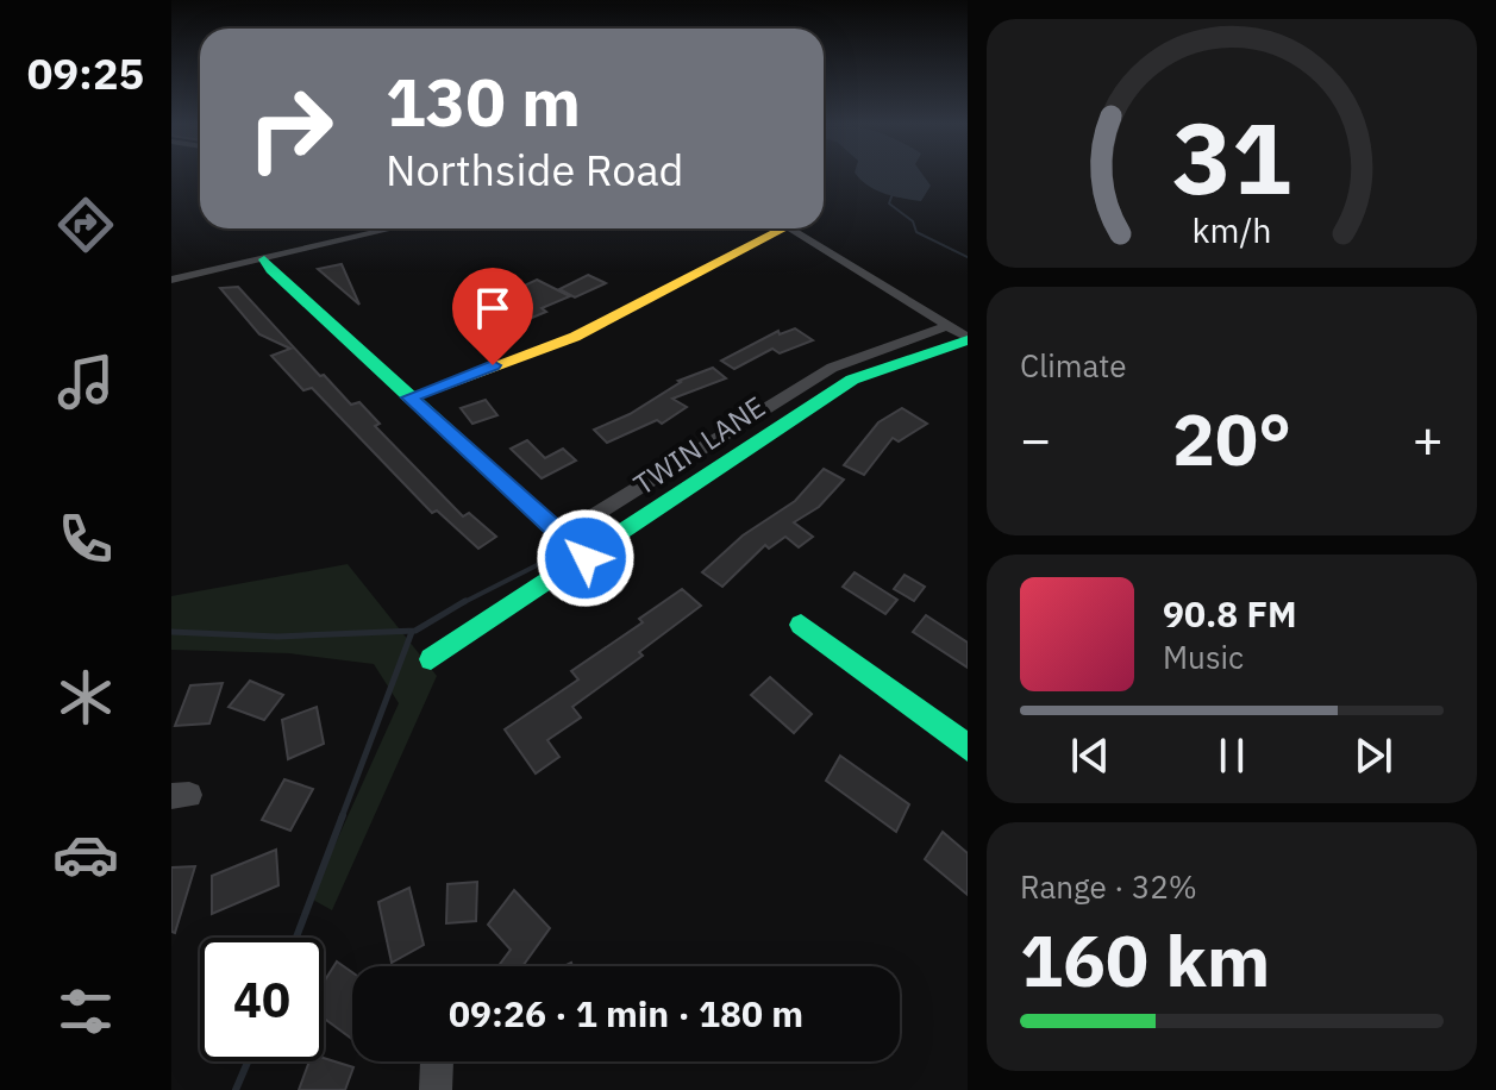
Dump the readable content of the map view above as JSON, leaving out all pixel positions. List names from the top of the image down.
{
  "streets": {
    "street": ["TWIN LANE"]
  },
  "page": {
    "tabs": "09:25",
    "turn": ["130 m", "Northside Road"],
    "tile": [
      "Climate",
      ["Range · 32%", "160 km"]
    ],
    "heat": ["−", "20°", "+"],
    "song": ["90.8 FM", "Music"],
    "limit": "40",
    "trip": "09:26 · 1 min · 180 m",
    "gauge": ["31", "km/h"]
  }
}
